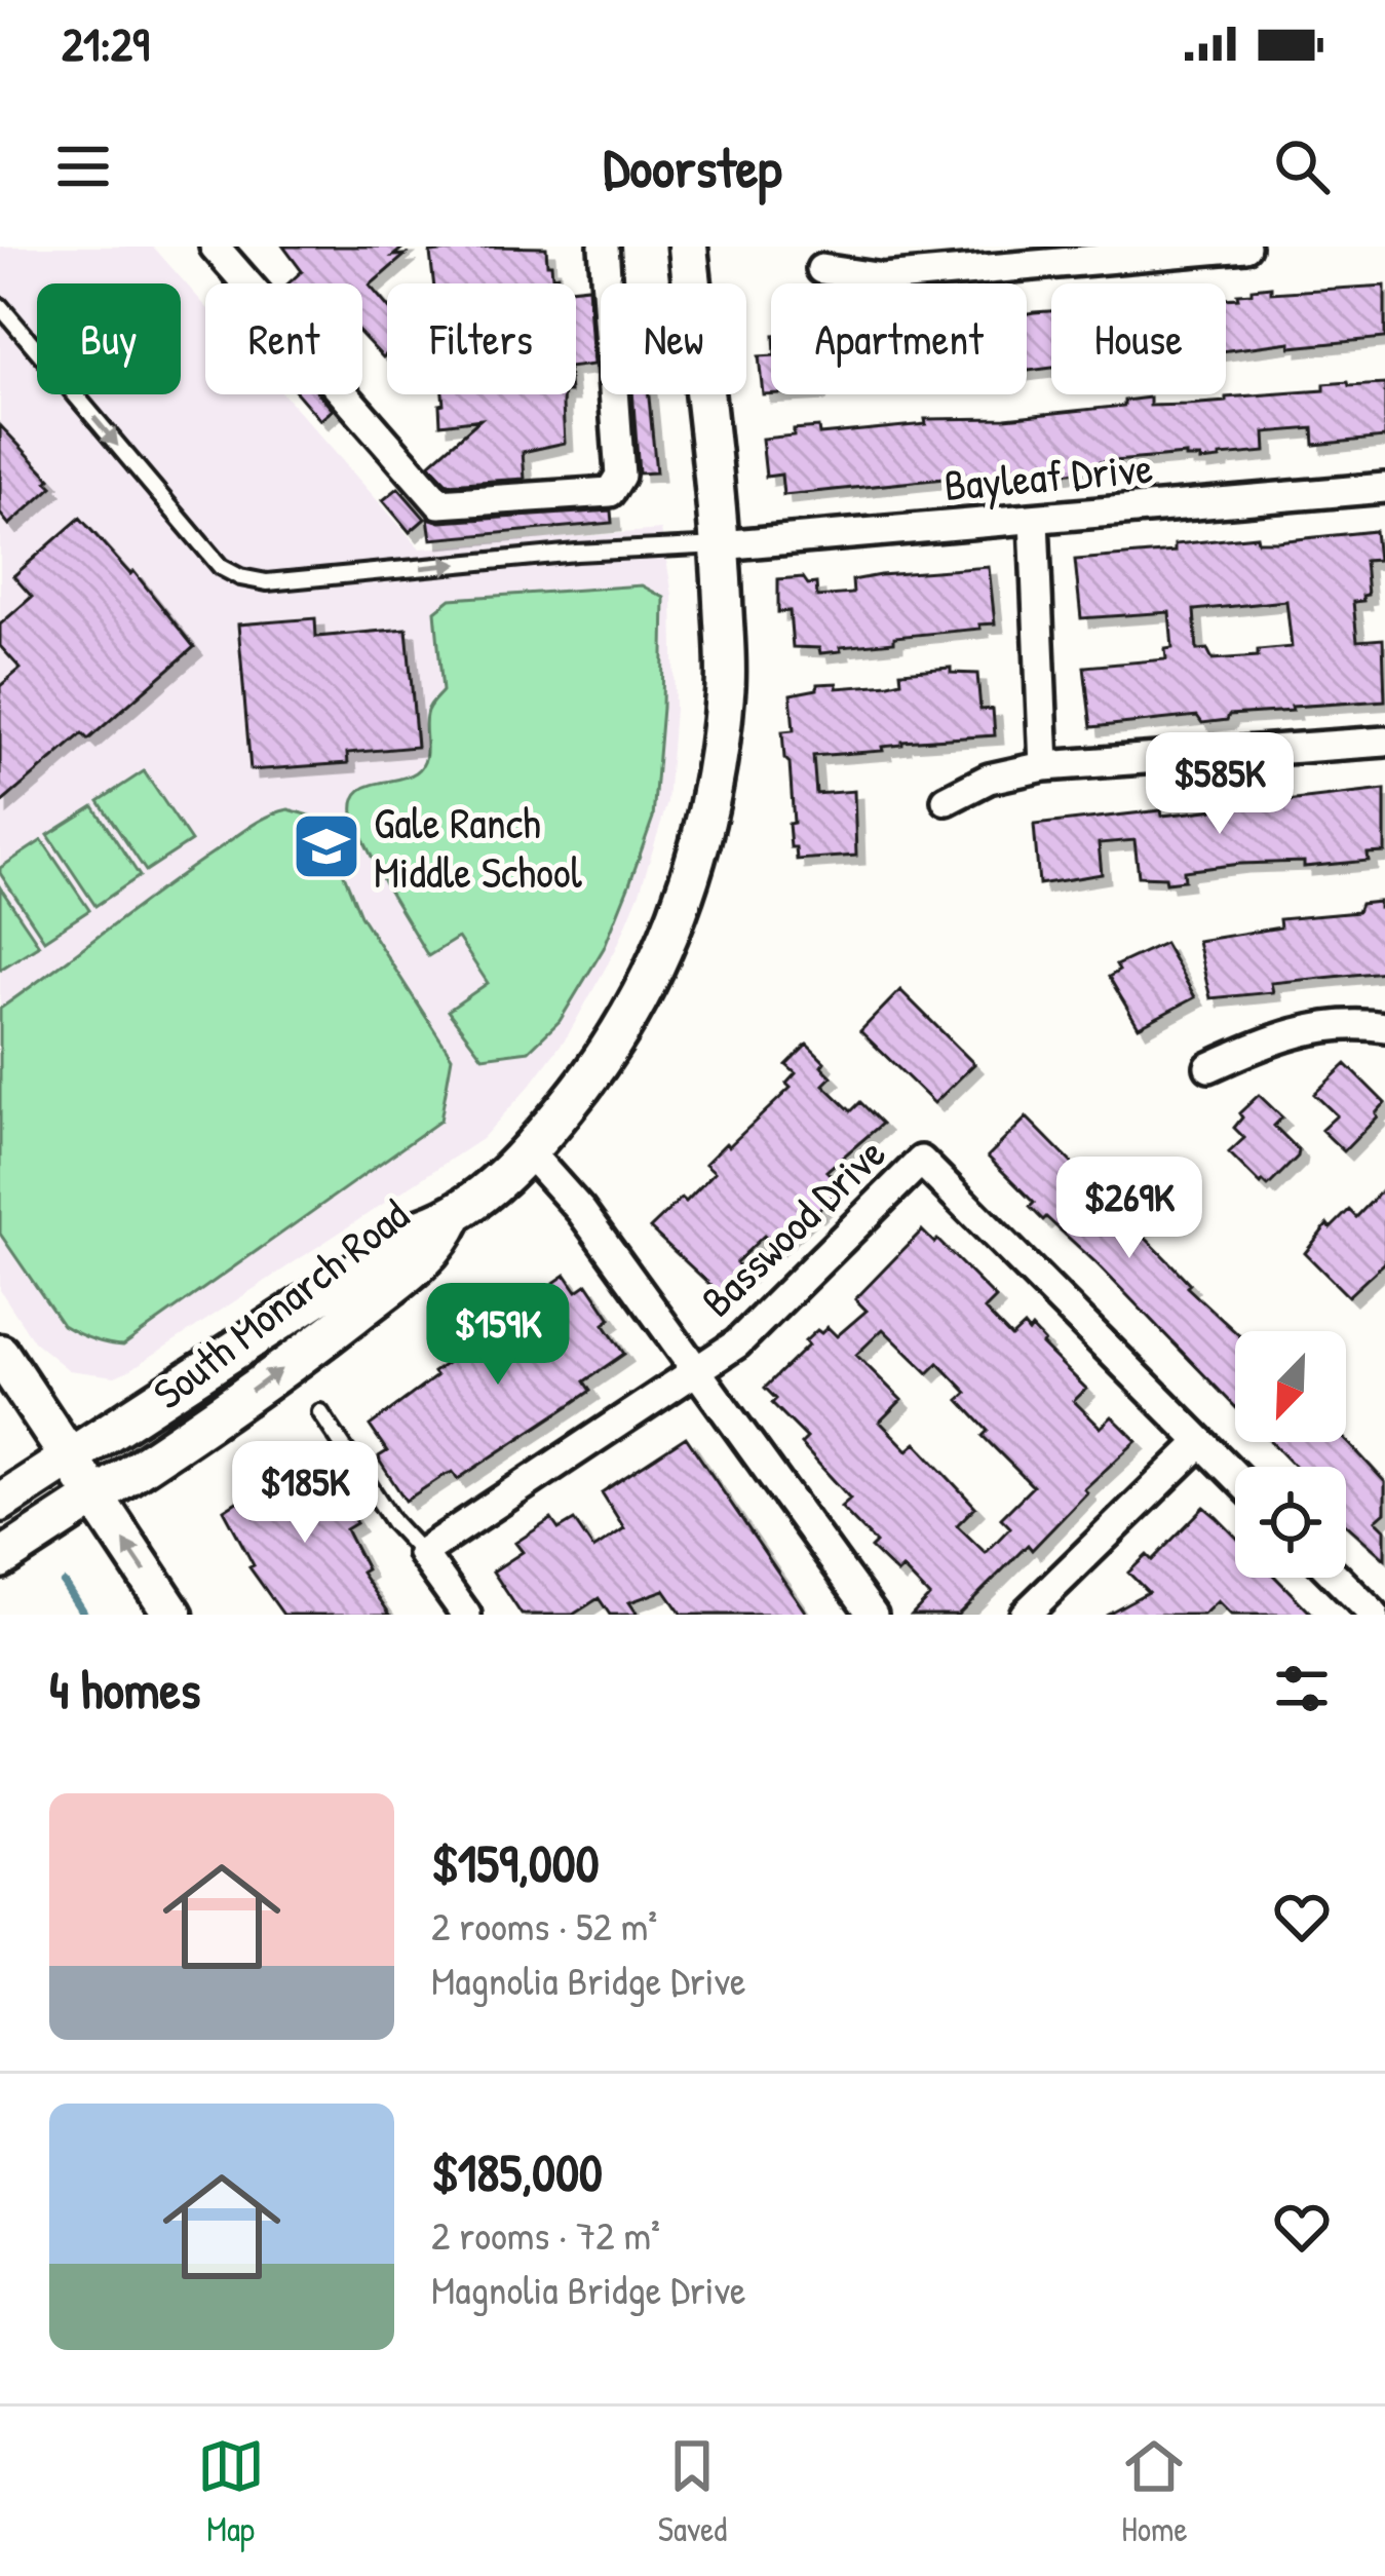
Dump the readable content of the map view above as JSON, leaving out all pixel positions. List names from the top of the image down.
{
  "streets": {
    "street": ["Bayleaf Drive", "Basswood Drive", "South Monarch Road"]
  },
  "crossings": [
    ["Bayleaf Drive", "South Monarch Road"]
  ],
  "places": {
    "school or university": ["Gale Ranch Middle School"]
  },
  "north": "bottom left",
  "page": {
    "status": "21:29",
    "header": "Doorstep",
    "chip": [
      "Buy",
      "Rent",
      "Filters",
      "New",
      "Apartment",
      "House"
    ],
    "price": [
      "$585K",
      "$269K",
      "$159K",
      "$185K"
    ],
    "heading": "4 homes",
    "list": [
      {
        "name": "$159,000",
        "note": "2 rooms · 52 m² · Magnolia Bridge Drive"
      },
      {
        "name": "$185,000",
        "note": "2 rooms · 72 m² · Magnolia Bridge Drive"
      }
    ],
    "tabs": ["Map", "Saved", "Home"]
  }
}
